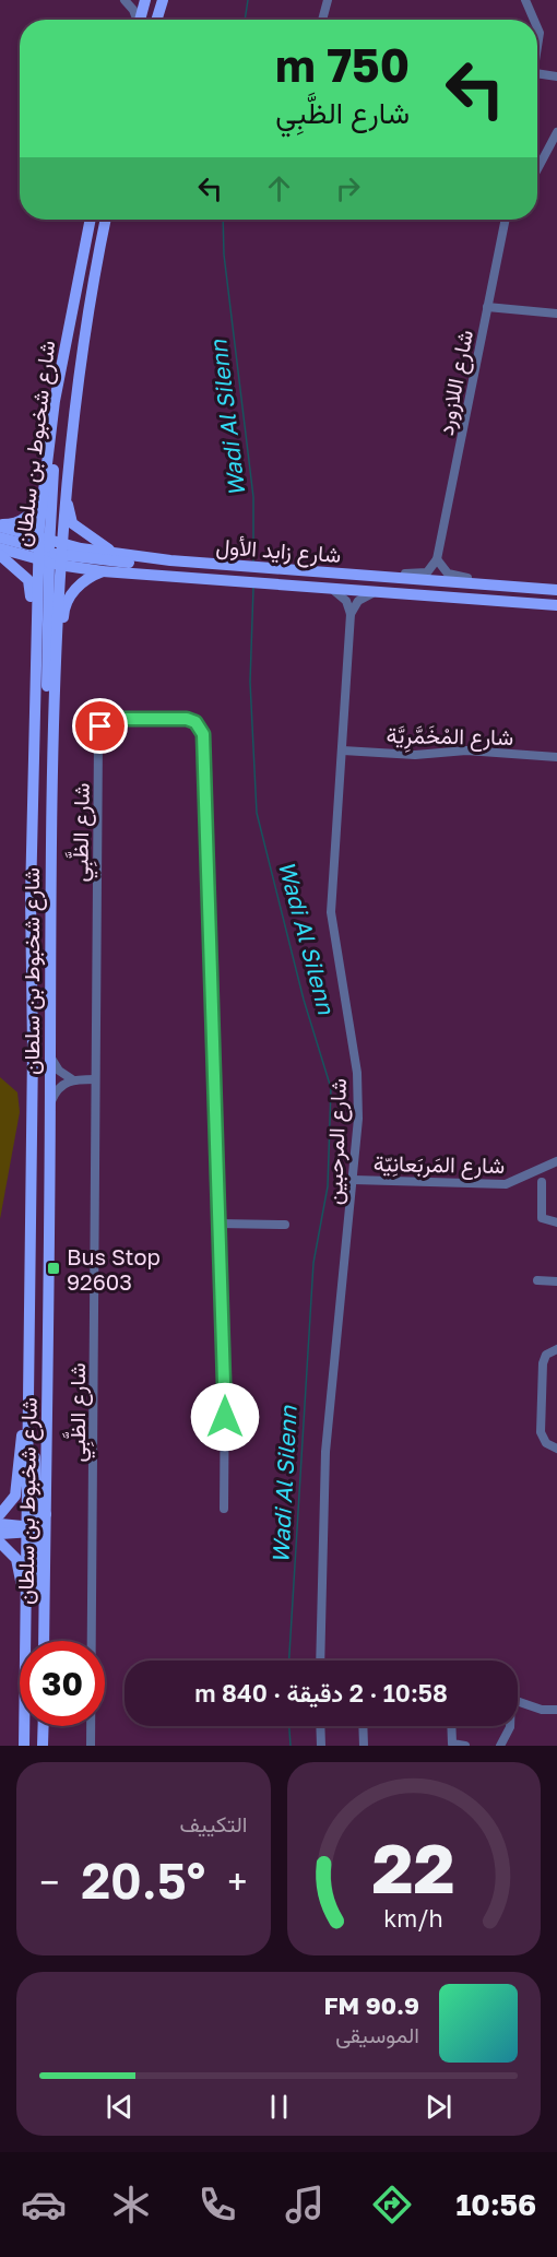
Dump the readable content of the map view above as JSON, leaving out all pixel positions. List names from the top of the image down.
{
  "streets": {
    "main road": ["شارع شخبوط بن سلطان", "شارع زايد الأول"],
    "street": [
      "شارع اللازورد",
      "شارع المْخَمَّرِيَّة",
      "شارع الظَّبِي",
      "شارع المرحبين",
      "شارع المَربَعانِيّة"
    ]
  },
  "crossings": [
    ["شارع شخبوط بن سلطان", "شارع زايد الأول"],
    ["شارع المْخَمَّرِيَّة", "شارع المرحبين"],
    ["شارع المرحبين", "شارع المَربَعانِيّة"]
  ],
  "water": ["Wadi Al Silenn"],
  "places": {
    "transit": ["Bus Stop 92603"]
  },
  "page": {
    "turn": ["750 m", "شارع الظَّبِي"],
    "limit": "30",
    "trip": "10:58 · 2 دقيقة · 840 m",
    "tile": "التكييف",
    "heat": ["−", "20.5°", "+"],
    "song": ["90.9 FM", "الموسيقى"],
    "tabs": "10:56",
    "gauge": ["22", "km/h"]
  }
}
